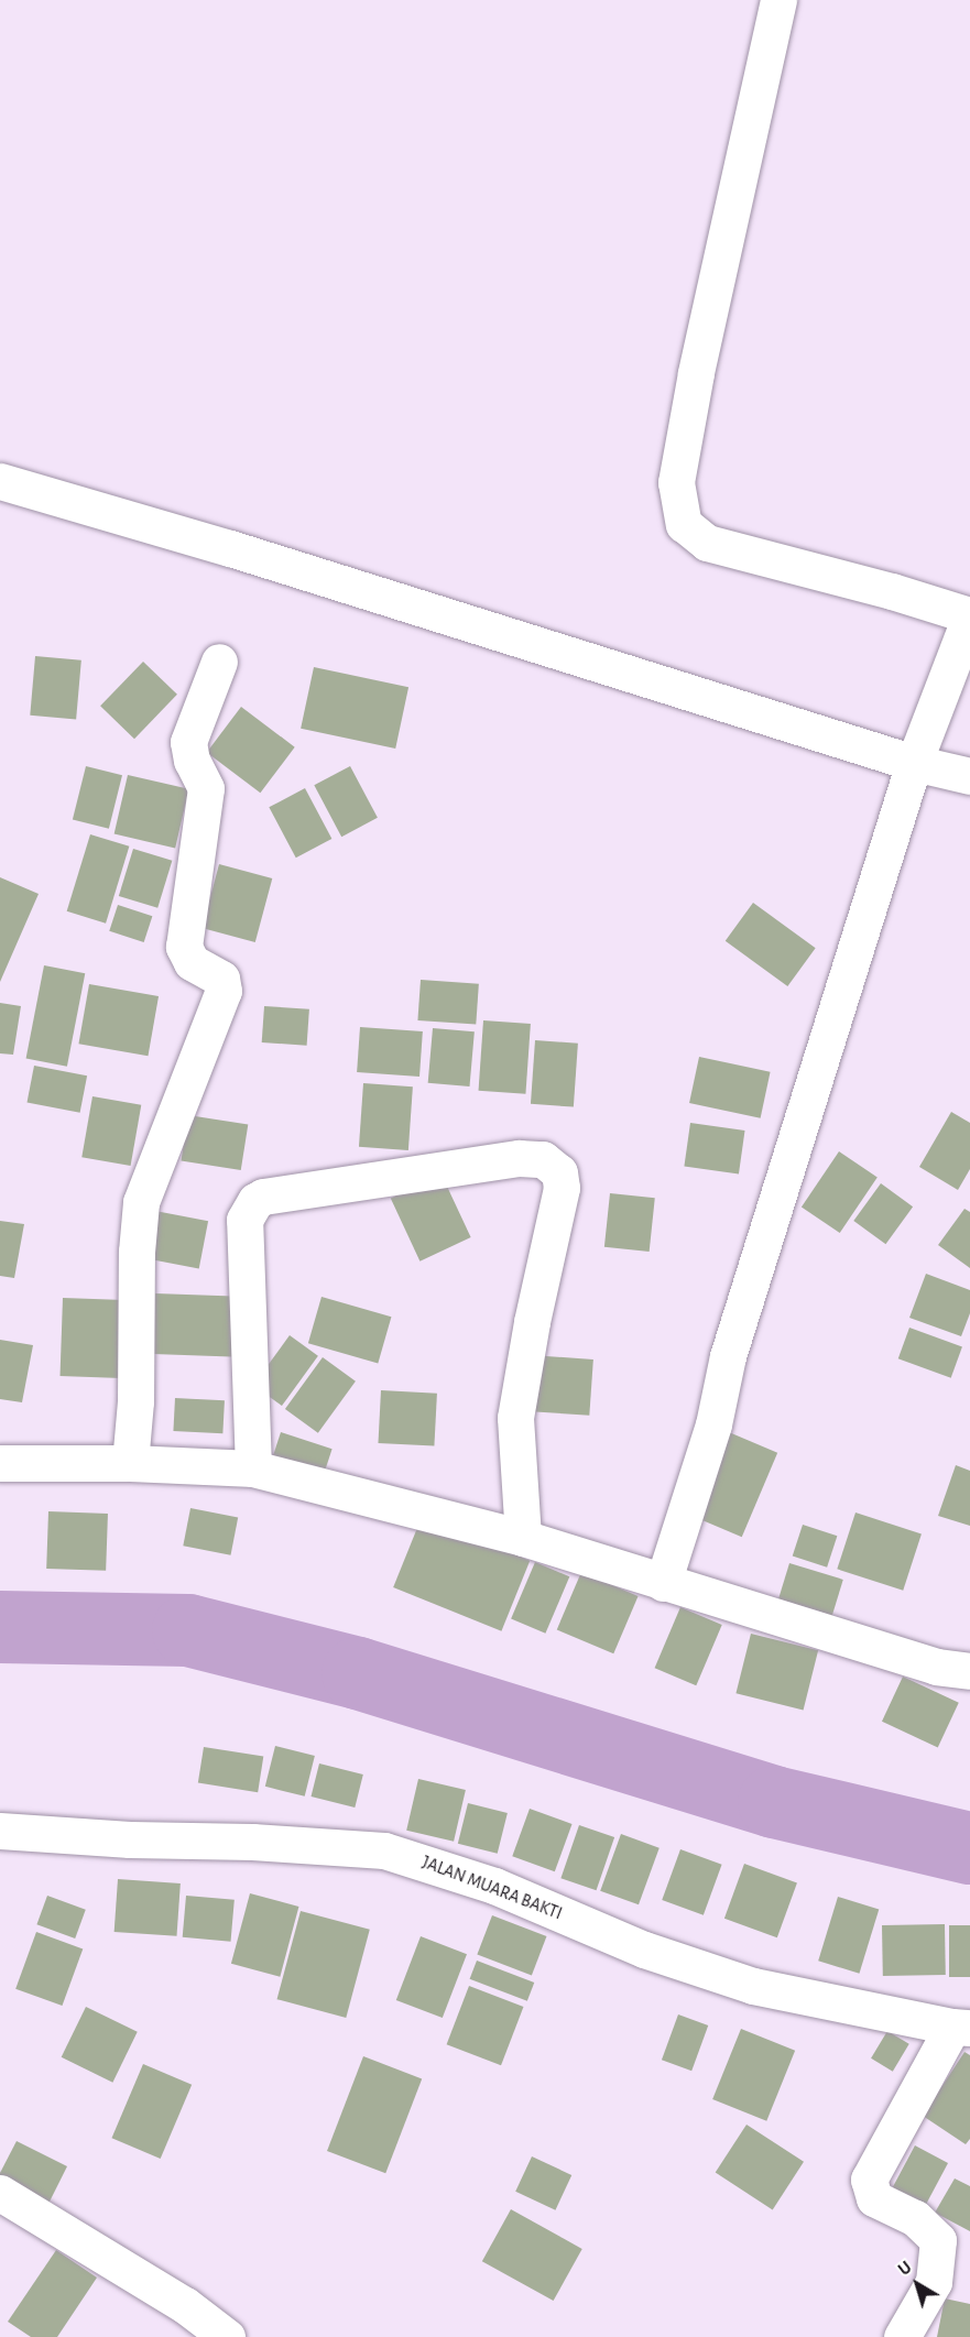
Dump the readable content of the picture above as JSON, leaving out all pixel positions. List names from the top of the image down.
{
  "streets": {
    "street": ["JALAN MUARA BAKTI"]
  },
  "north": "top left"
}
